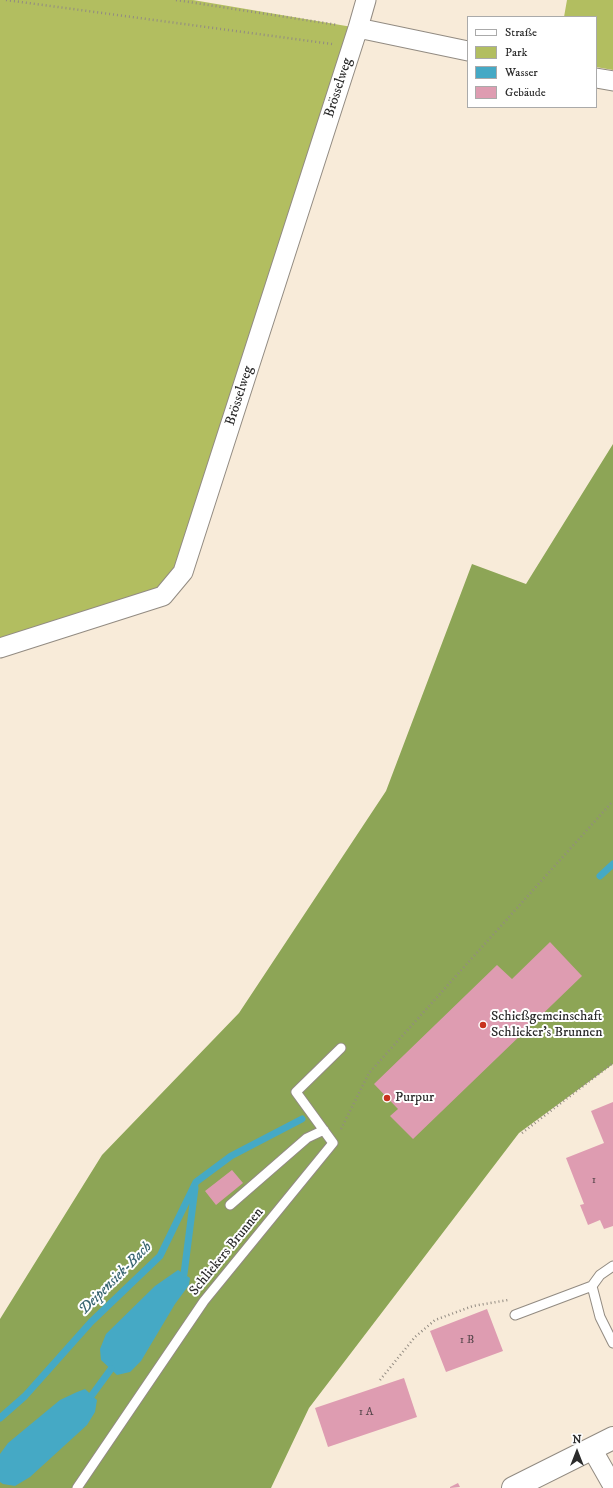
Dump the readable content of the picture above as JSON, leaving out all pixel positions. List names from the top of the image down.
{
  "streets": {
    "street": ["Brösselweg"],
    "lane": ["Schliekers Brunnen"]
  },
  "water": ["Deipensiek-Bach"],
  "places": ["Schießgemeinschaft Schlieker's Brunnen", "Purpur"],
  "house_numbers": ["1", "1 B", "1 A"],
  "legend": [
    "Straße",
    "Park",
    "Wasser",
    "Gebäude"
  ],
  "north": "top"
}
